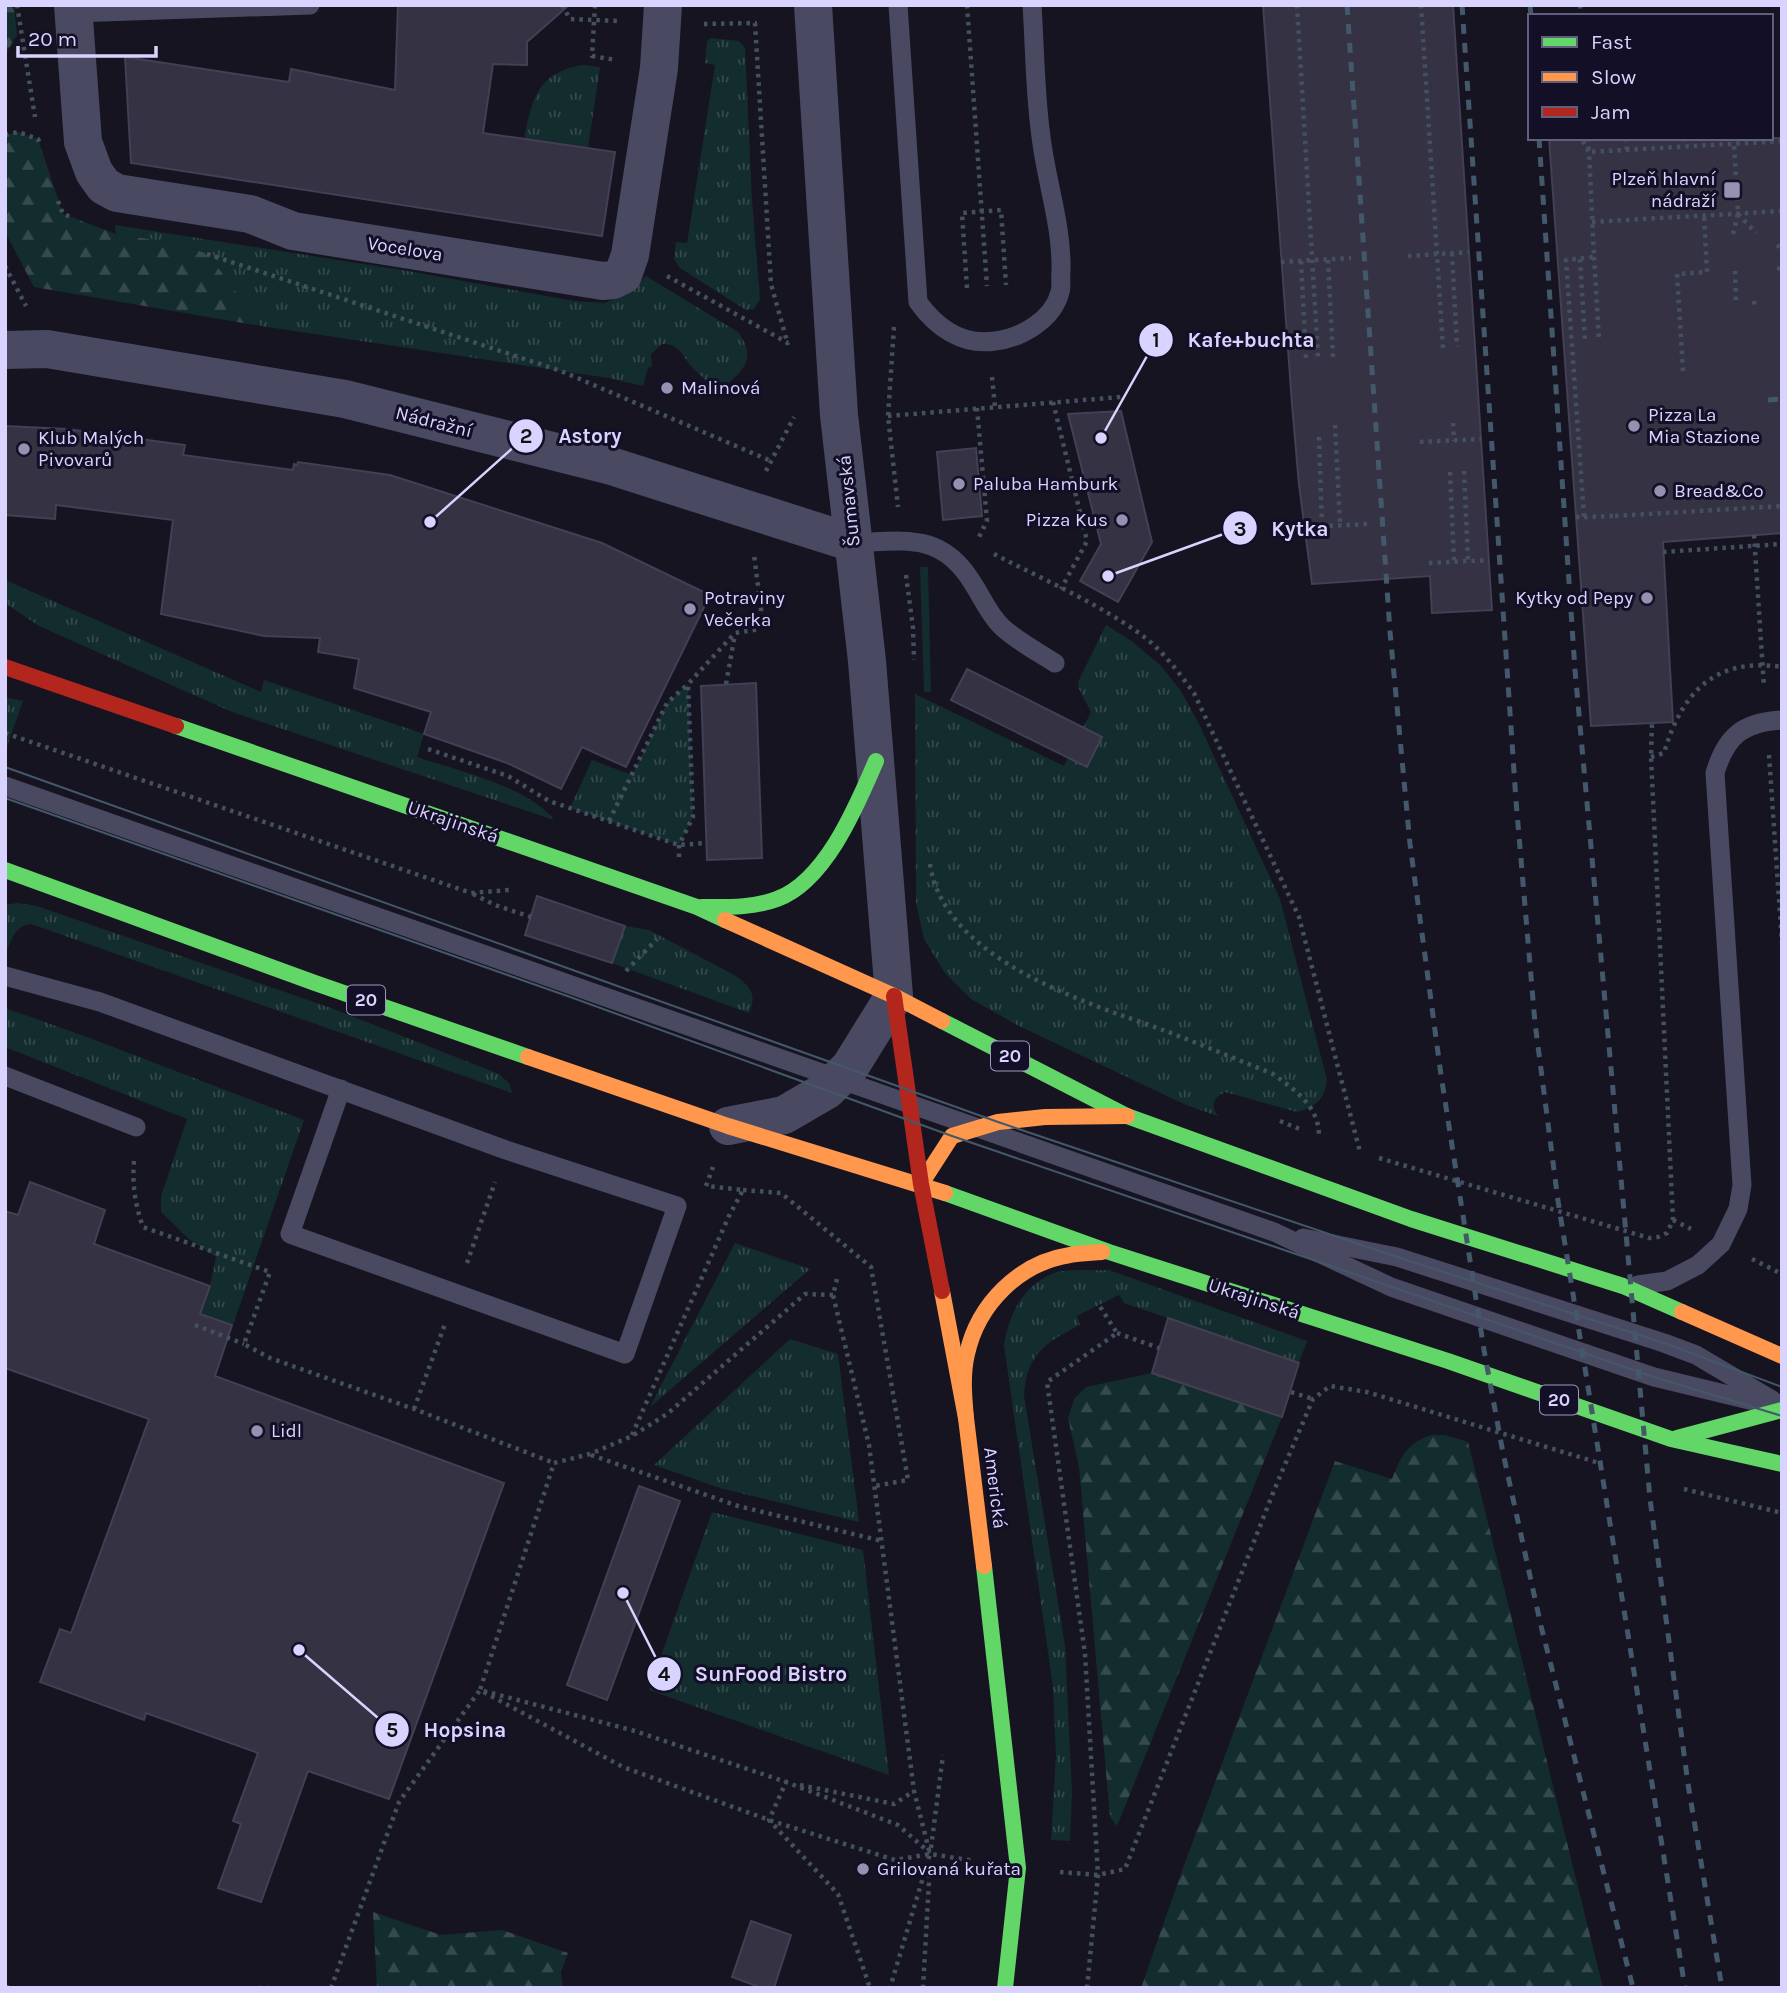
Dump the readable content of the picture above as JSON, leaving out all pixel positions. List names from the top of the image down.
{
  "streets": {
    "main road": ["Ukrajinská", "20", "Americká"],
    "street": ["Vocelova", "Nádražní", "Šumavská"]
  },
  "crossings": [
    ["Nádražní", "Šumavská"],
    ["Šumavská", "Ukrajinská"],
    ["Šumavská", "Americká"],
    ["Ukrajinská", "Americká"]
  ],
  "places": {
    "transit": ["Plzeň hlavní nádraží"],
    "other": [
      "Malinová",
      "Pizza La Mia Stazione",
      "Kafe+buchta",
      "Klub Malých Pivovarů",
      "Paluba Hamburk",
      "Bread&Co",
      "Pizza Kus",
      "Astory",
      "Kytka",
      "Kytky od Pepy",
      "Potraviny Večerka",
      "Lidl",
      "SunFood Bistro",
      "Hopsina",
      "Grilovaná kuřata"
    ]
  },
  "legend": ["Fast", "Slow", "Jam"],
  "scale_bar": "20 m"
}
